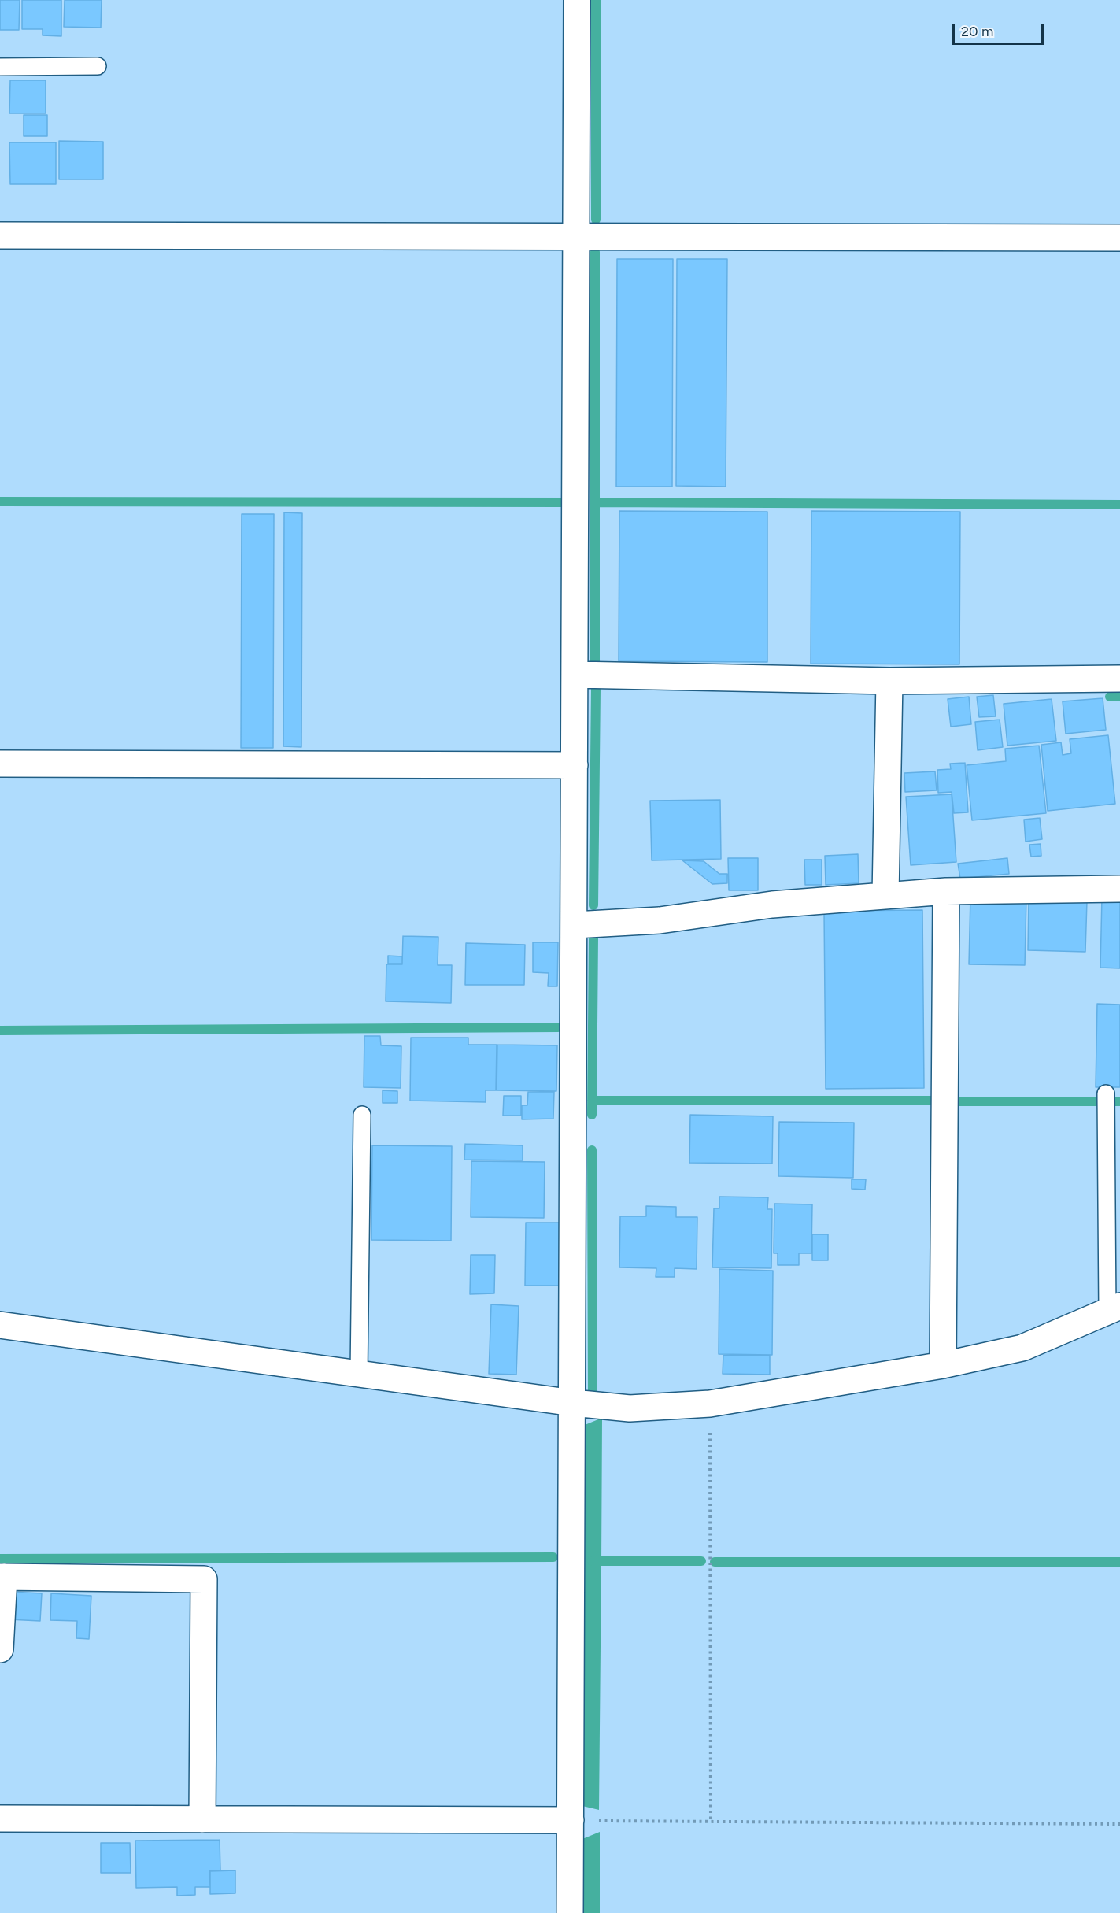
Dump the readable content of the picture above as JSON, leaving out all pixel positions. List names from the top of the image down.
{
  "scale_bar": "20 m"
}
